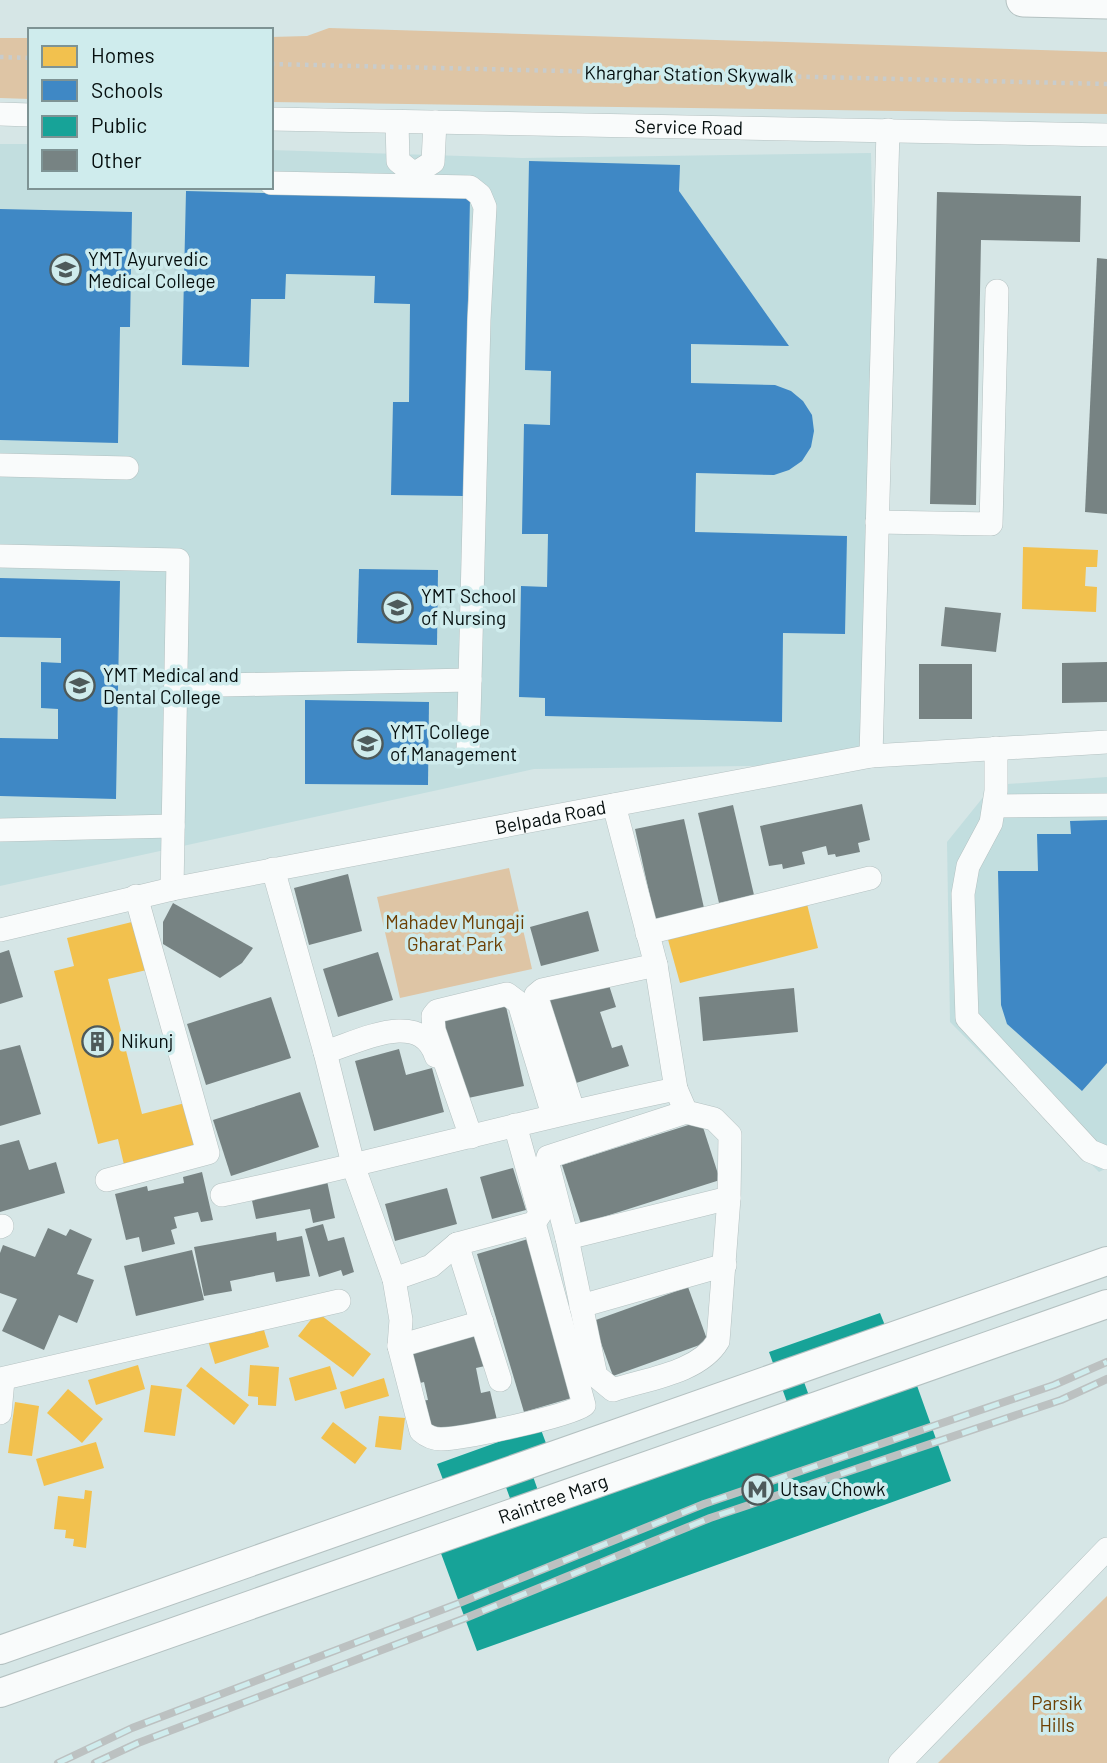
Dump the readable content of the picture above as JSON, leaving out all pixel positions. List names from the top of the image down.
{
  "streets": {
    "main road": ["Raintree Marg"],
    "street": ["Service Road", "Belpada Road"],
    "path": ["Kharghar Station Skywalk"]
  },
  "parks": ["Mahadev Mungaji Gharat Park", "Parsik Hills"],
  "places": {
    "school or university": [
      "YMT Ayurvedic Medical College",
      "YMT School of Nursing",
      "YMT Medical and Dental College",
      "YMT College of Management"
    ],
    "building": ["Nikunj"],
    "metro station": ["Utsav Chowk"]
  },
  "legend": [
    "Homes",
    "Schools",
    "Public",
    "Other"
  ]
}
